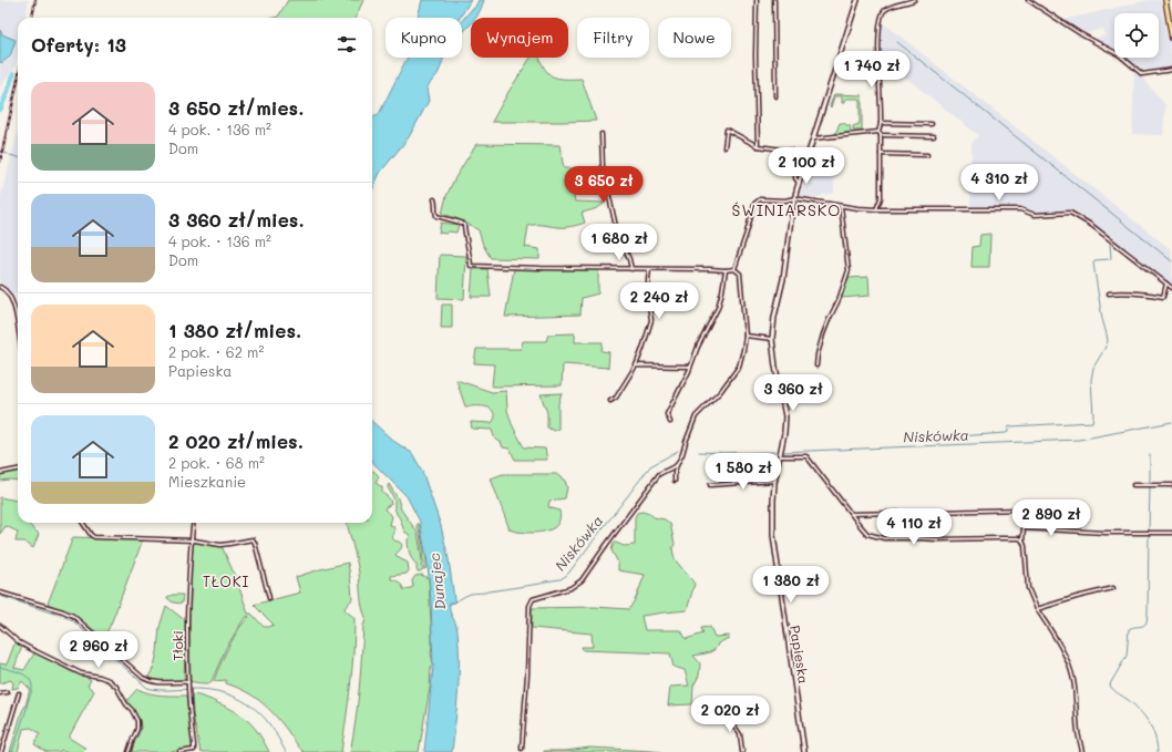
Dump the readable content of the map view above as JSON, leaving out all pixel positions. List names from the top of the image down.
{
  "streets": {
    "street": ["Tłoki", "Papieska"]
  },
  "districts": ["ŚWINIARSKO", "TŁOKI"],
  "water": ["Niskówka", "Dunajec"],
  "page": {
    "chip": [
      "Kupno",
      "Wynajem",
      "Filtry",
      "Nowe"
    ],
    "heading": "Oferty: 13",
    "price": [
      "1 740 zł",
      "2 100 zł",
      "4 310 zł",
      "3 650 zł",
      "1 680 zł",
      "2 240 zł",
      "3 360 zł",
      "1 580 zł",
      "2 890 zł",
      "4 110 zł",
      "1 380 zł",
      "2 960 zł",
      "2 020 zł"
    ],
    "list": [
      {
        "name": "3 650 zł/mies.",
        "note": "4 pok. · 136 m² · Dom"
      },
      {
        "name": "3 360 zł/mies.",
        "note": "4 pok. · 136 m² · Dom"
      },
      {
        "name": "1 380 zł/mies.",
        "note": "2 pok. · 62 m² · Papieska"
      },
      {
        "name": "2 020 zł/mies.",
        "note": "2 pok. · 68 m² · Mieszkanie"
      }
    ]
  }
}
